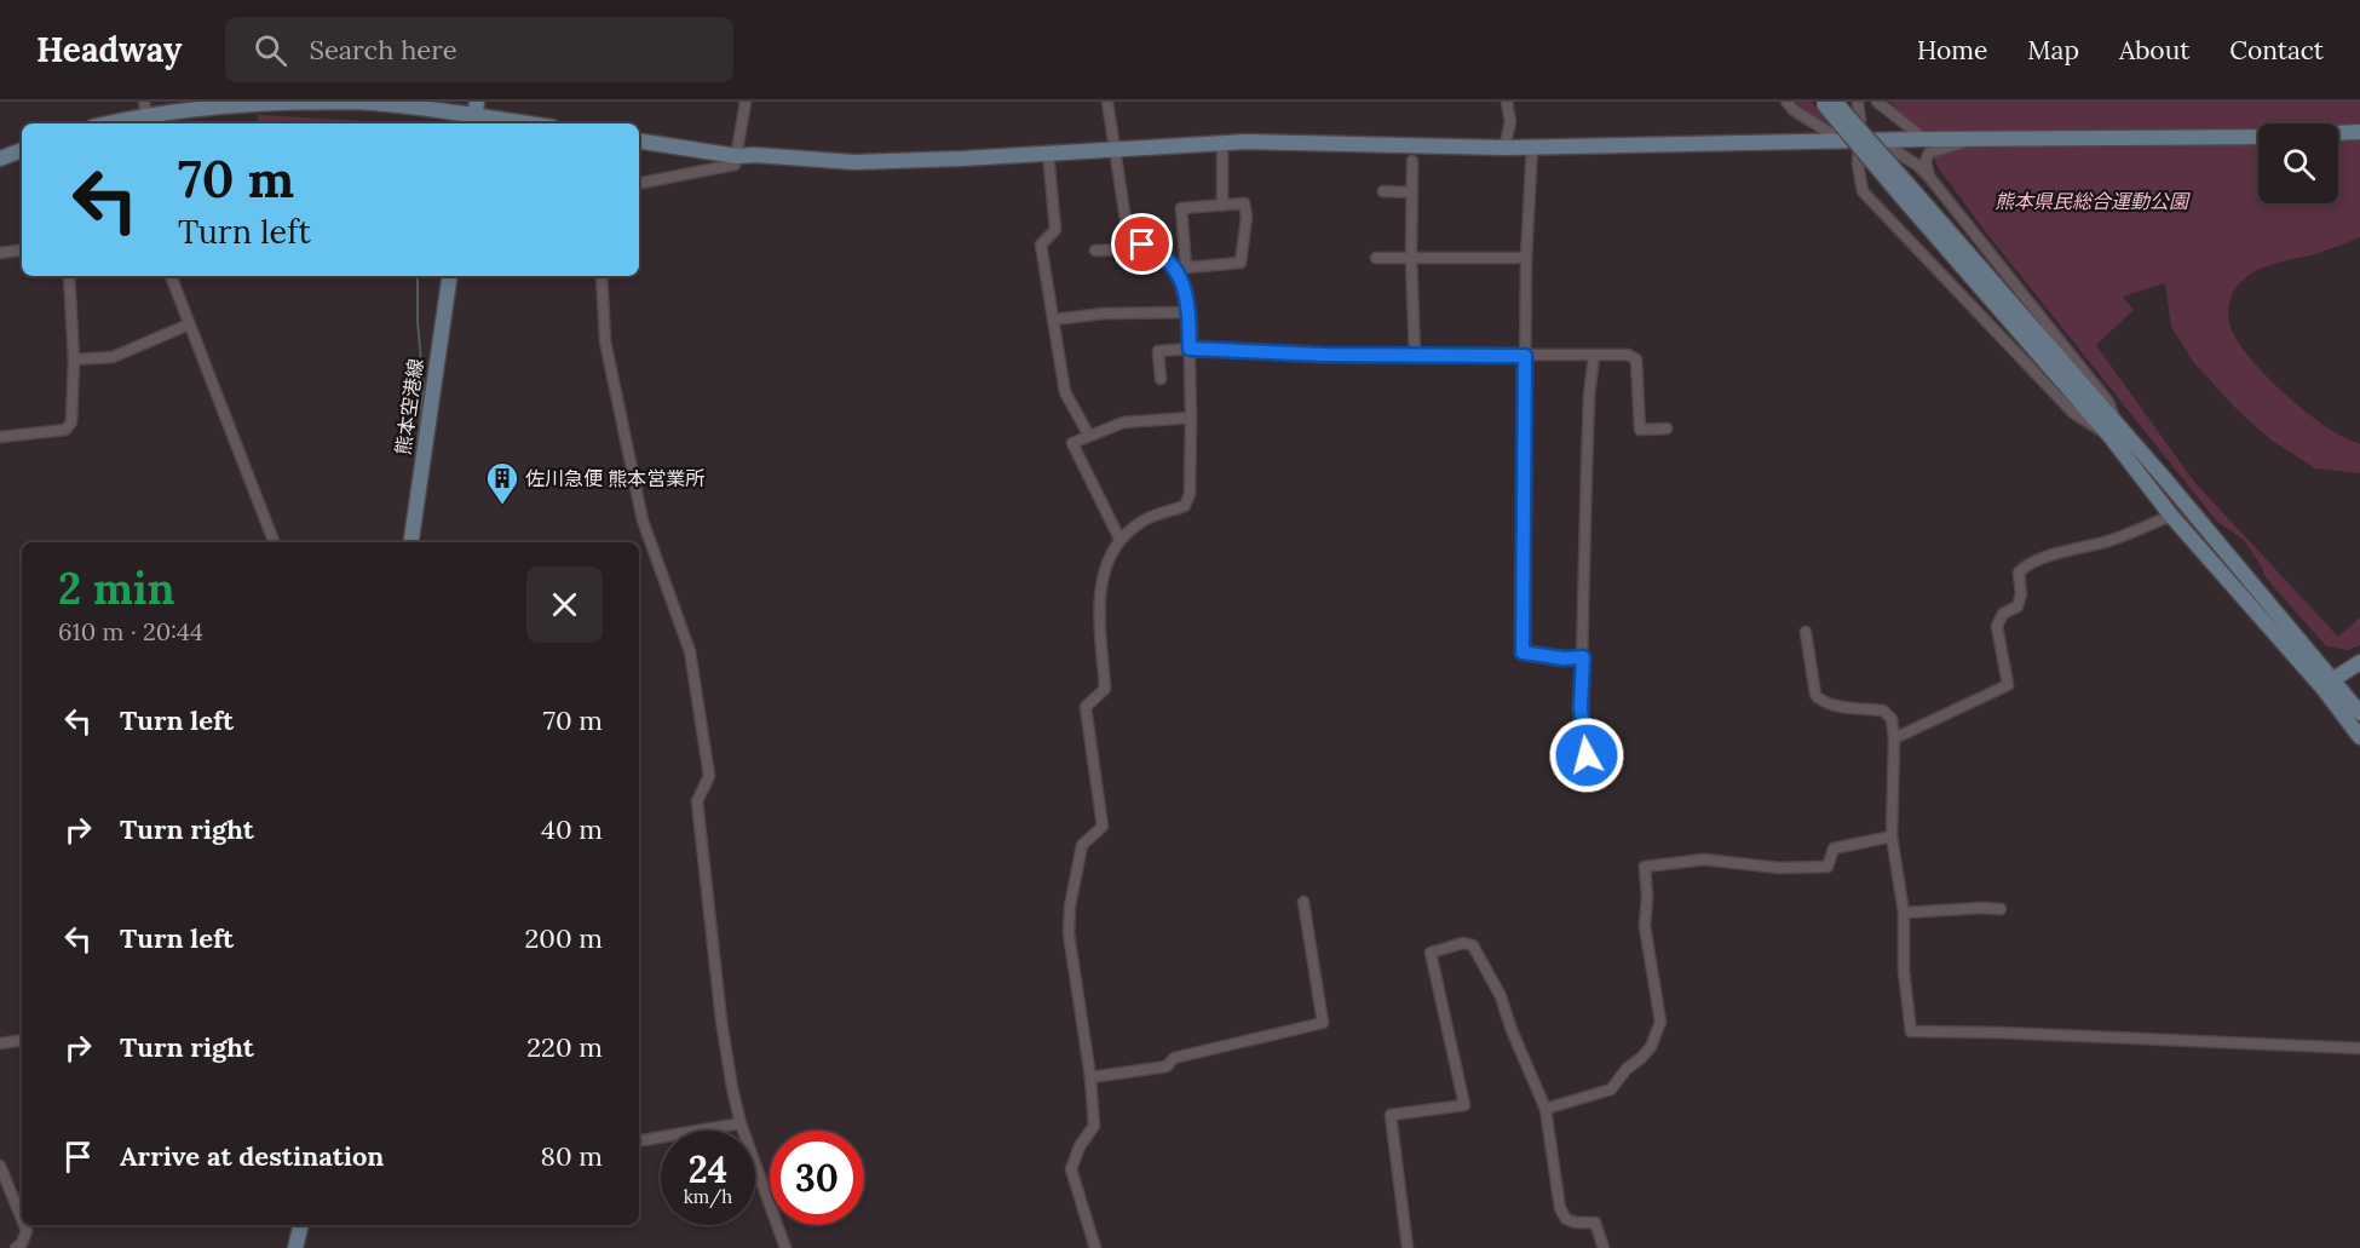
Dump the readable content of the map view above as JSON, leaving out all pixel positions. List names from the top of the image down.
{
  "streets": {
    "street": ["熊本空港線"]
  },
  "parks": ["熊本県民総合運動公園"],
  "places": {
    "building": ["佐川急便 熊本営業所"]
  },
  "page": {
    "header": "Headway",
    "search": "Search here",
    "nav": [
      "Home",
      "Map",
      "About",
      "Contact"
    ],
    "turn": ["70 m", "Turn left"],
    "heading": ["2 min", "610 m · 20:44"],
    "list": [
      {
        "name": "Turn left",
        "value": "70 m"
      },
      {
        "name": "Turn right",
        "value": "40 m"
      },
      {
        "name": "Turn left",
        "value": "200 m"
      },
      {
        "name": "Turn right",
        "value": "220 m"
      },
      {
        "name": "Arrive at destination",
        "value": "80 m"
      }
    ],
    "speed": "24 km/h",
    "limit": "30"
  }
}
